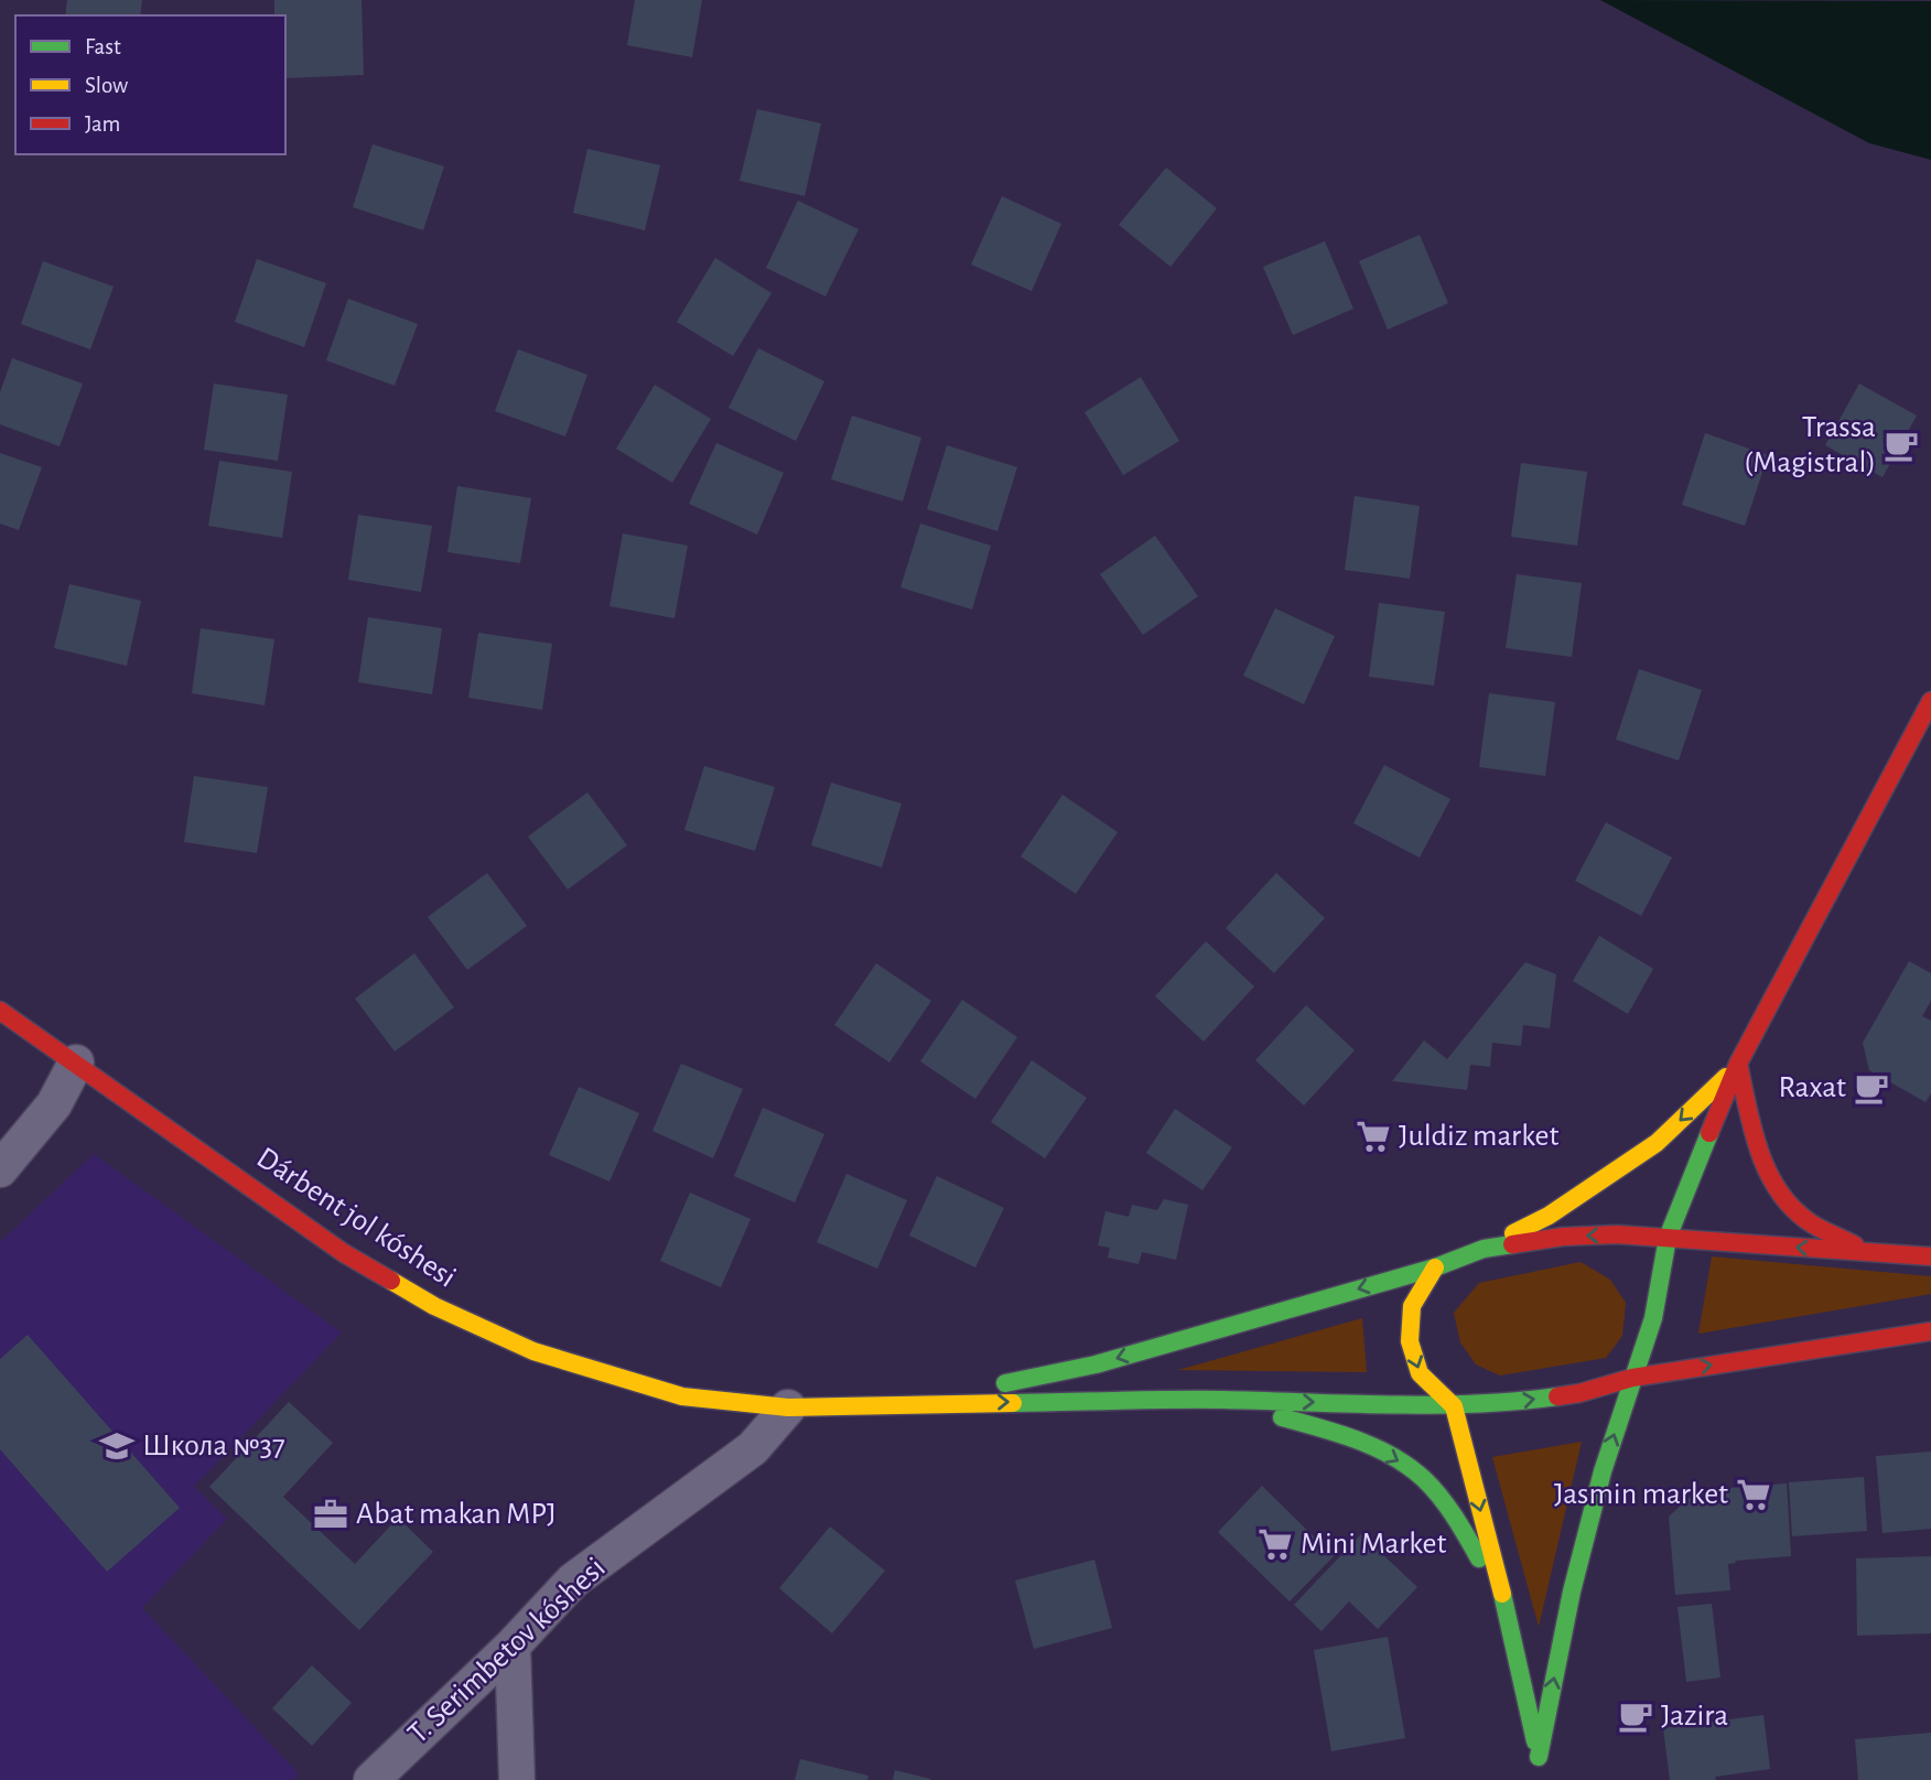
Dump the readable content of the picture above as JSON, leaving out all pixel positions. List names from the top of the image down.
{
  "streets": {
    "main road": ["Dárbent jol kóshesi"],
    "street": ["T. Serimbetov kóshesi"]
  },
  "crossings": [
    ["Dárbent jol kóshesi", "T. Serimbetov kóshesi"]
  ],
  "places": {
    "cafe": ["Trassa (Magistral)", "Raxat", "Jazira"],
    "supermarket": ["Juldiz market", "Jasmin market", "Mini Market"],
    "school or university": ["Школа №37"],
    "office": ["Abat makan MPJ"]
  },
  "legend": ["Fast", "Slow", "Jam"]
}
